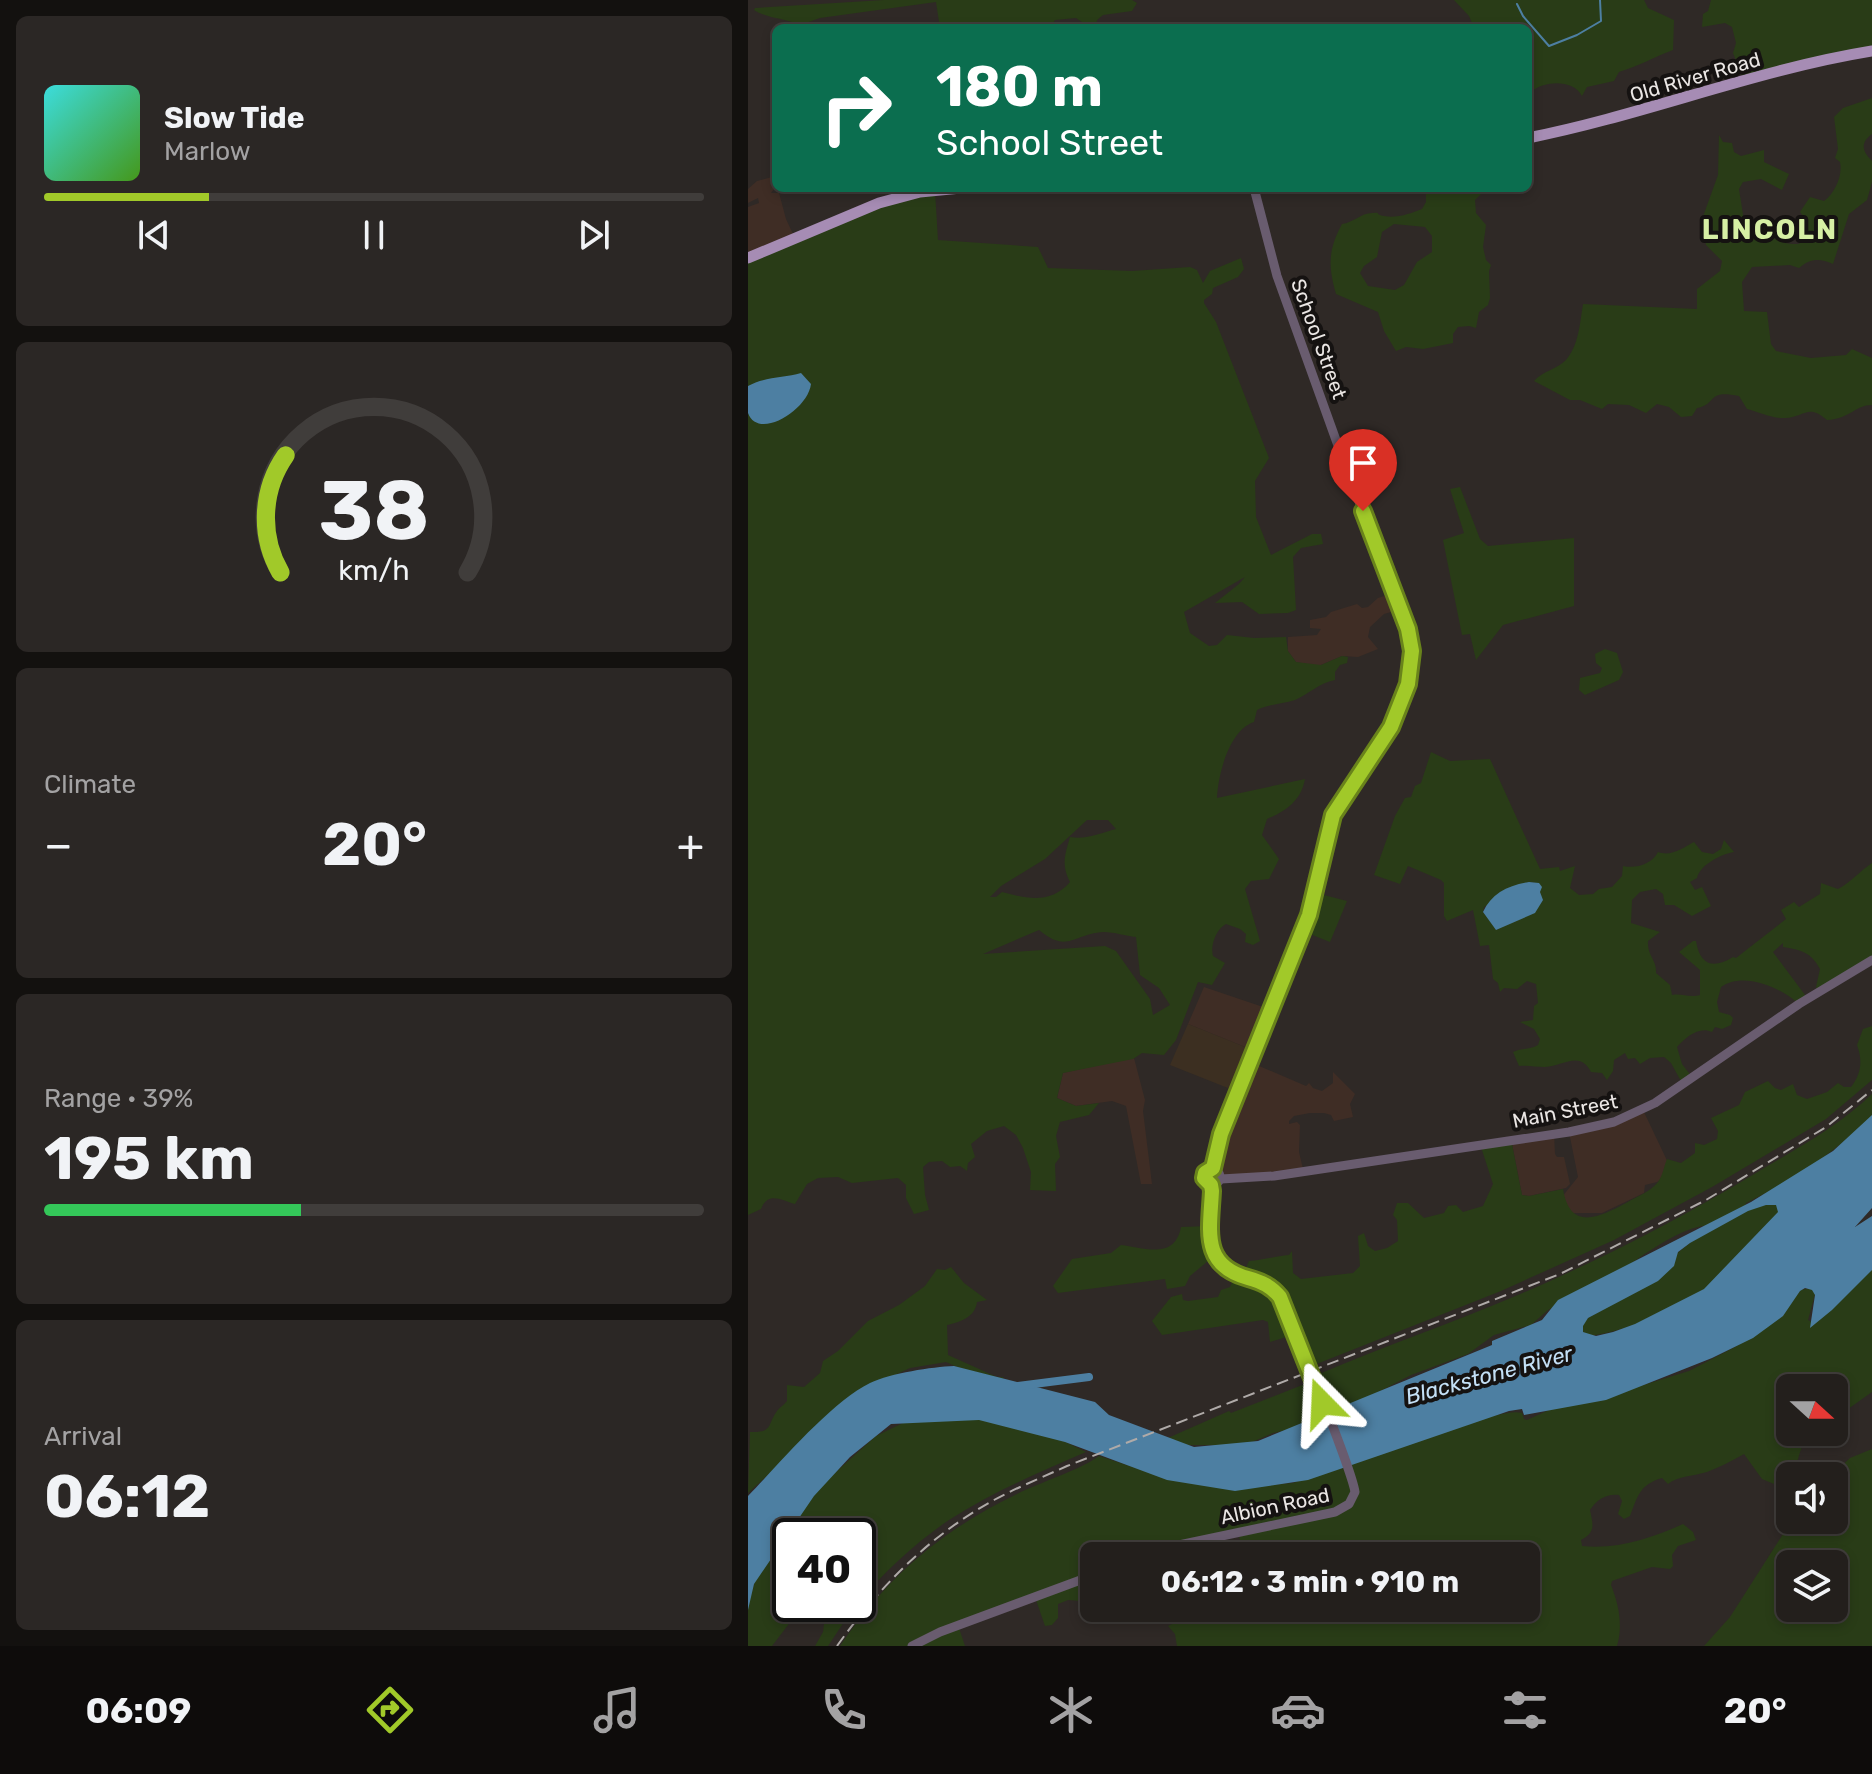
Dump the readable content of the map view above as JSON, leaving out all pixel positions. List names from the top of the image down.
{
  "streets": {
    "main road": ["Old River Road"],
    "street": ["School Street", "Main Street", "Albion Road"]
  },
  "crossings": [
    ["School Street", "Main Street"],
    ["School Street", "Albion Road"]
  ],
  "districts": ["LINCOLN"],
  "water": ["Blackstone River"],
  "north": "right",
  "page": {
    "turn": ["180 m", "School Street"],
    "song": ["Slow Tide", "Marlow"],
    "tile": [
      "Climate",
      ["Range · 39%", "195 km"],
      ["Arrival", "06:12"]
    ],
    "heat": ["−", "20°", "+"],
    "limit": "40",
    "trip": "06:12 · 3 min · 910 m",
    "tabs": ["06:09", "20°"],
    "gauge": ["38", "km/h"]
  }
}
